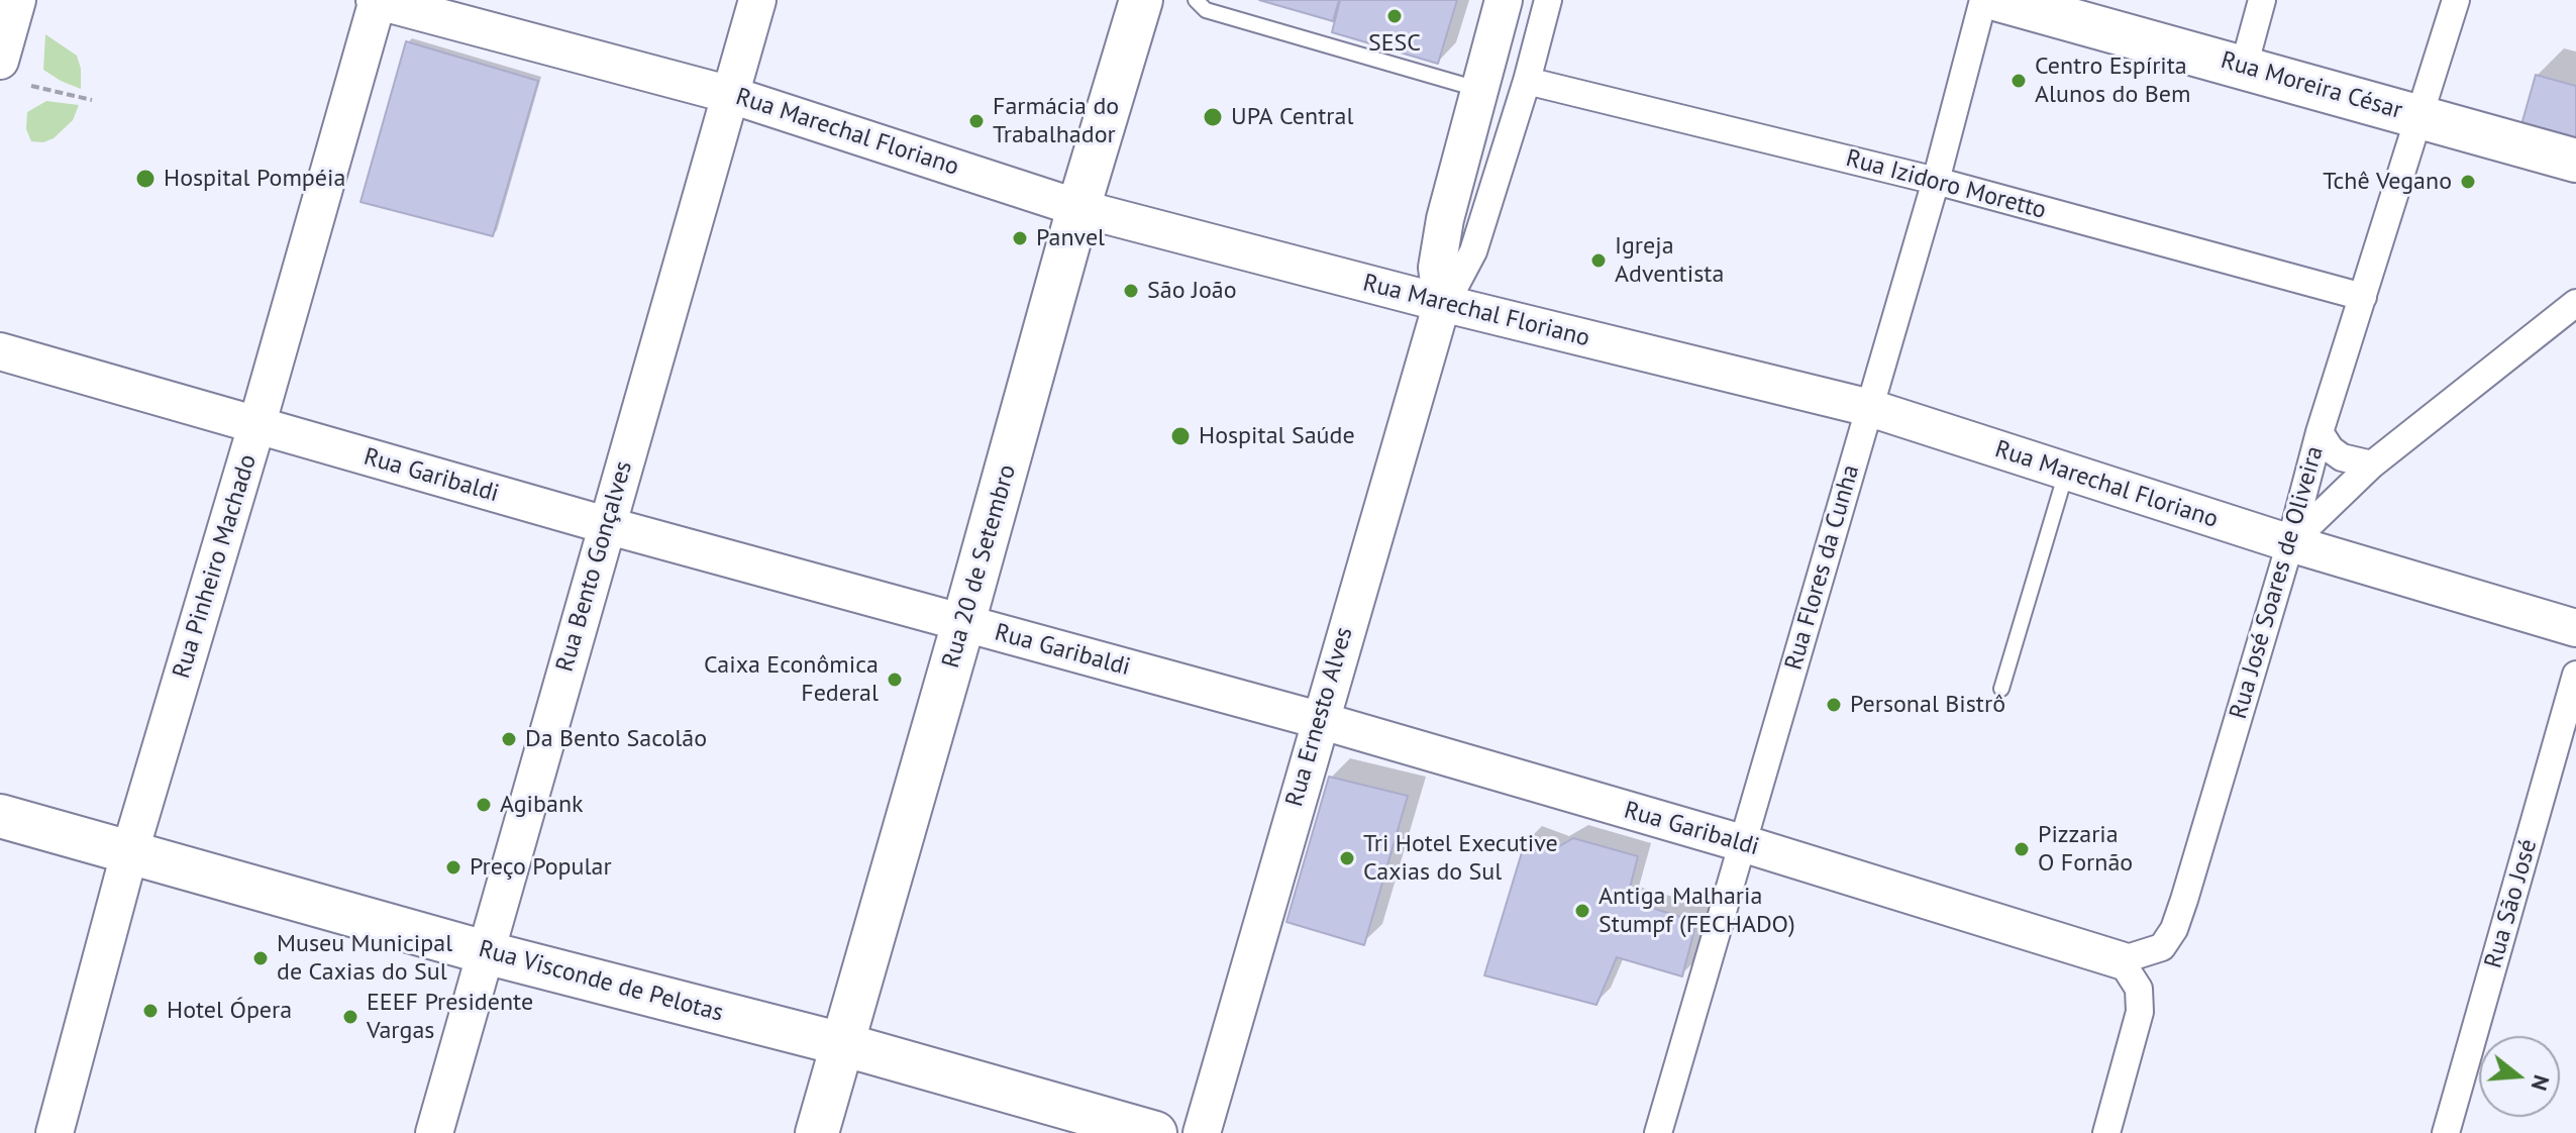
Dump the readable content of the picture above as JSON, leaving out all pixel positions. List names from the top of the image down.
{
  "streets": {
    "main road": ["Rua Moreira César", "Rua 20 de Setembro", "Rua Visconde de Pelotas"],
    "street": [
      "Rua Marechal Floriano",
      "Rua Izidoro Moretto",
      "Rua Garibaldi",
      "Rua Pinheiro Machado",
      "Rua Bento Gonçalves",
      "Rua Flores da Cunha",
      "Rua José Soares de Oliveira",
      "Rua Ernesto Alves",
      "Rua São José"
    ]
  },
  "crossings": [
    ["Rua Moreira César", "Rua José Soares de Oliveira"],
    ["Rua Marechal Floriano", "Rua Pinheiro Machado"],
    ["Rua Marechal Floriano", "Rua Bento Gonçalves"],
    ["Rua Marechal Floriano", "Rua 20 de Setembro"],
    ["Rua Marechal Floriano", "Rua Flores da Cunha"],
    ["Rua Marechal Floriano", "Rua José Soares de Oliveira"],
    ["Rua Marechal Floriano", "Rua Ernesto Alves"],
    ["Rua Izidoro Moretto", "Rua Flores da Cunha"],
    ["Rua Izidoro Moretto", "Rua José Soares de Oliveira"],
    ["Rua Izidoro Moretto", "Rua Ernesto Alves"],
    ["Rua Garibaldi", "Rua Pinheiro Machado"],
    ["Rua Garibaldi", "Rua Bento Gonçalves"],
    ["Rua Garibaldi", "Rua 20 de Setembro"],
    ["Rua Garibaldi", "Rua Flores da Cunha"],
    ["Rua Garibaldi", "Rua José Soares de Oliveira"],
    ["Rua Garibaldi", "Rua Ernesto Alves"],
    ["Rua Pinheiro Machado", "Rua Visconde de Pelotas"],
    ["Rua Bento Gonçalves", "Rua Visconde de Pelotas"],
    ["Rua 20 de Setembro", "Rua Visconde de Pelotas"]
  ],
  "places": [
    "SESC",
    "Centro Espírita Alunos do Bem",
    "UPA Central",
    "Farmácia do Trabalhador",
    "Hospital Pompéia",
    "Tchê Vegano",
    "Panvel",
    "Igreja Adventista",
    "São João",
    "Hospital Saúde",
    "Caixa Econômica Federal",
    "Personal Bistrô",
    "Da Bento Sacolão",
    "Agibank",
    "Pizzaria O Fornão",
    "Tri Hotel Executive Caxias do Sul",
    "Preço Popular",
    "Antiga Malharia Stumpf (FECHADO)",
    "Museu Municipal de Caxias do Sul",
    "Hotel Ópera",
    "EEEF Presidente Vargas"
  ],
  "north": "right"
}
